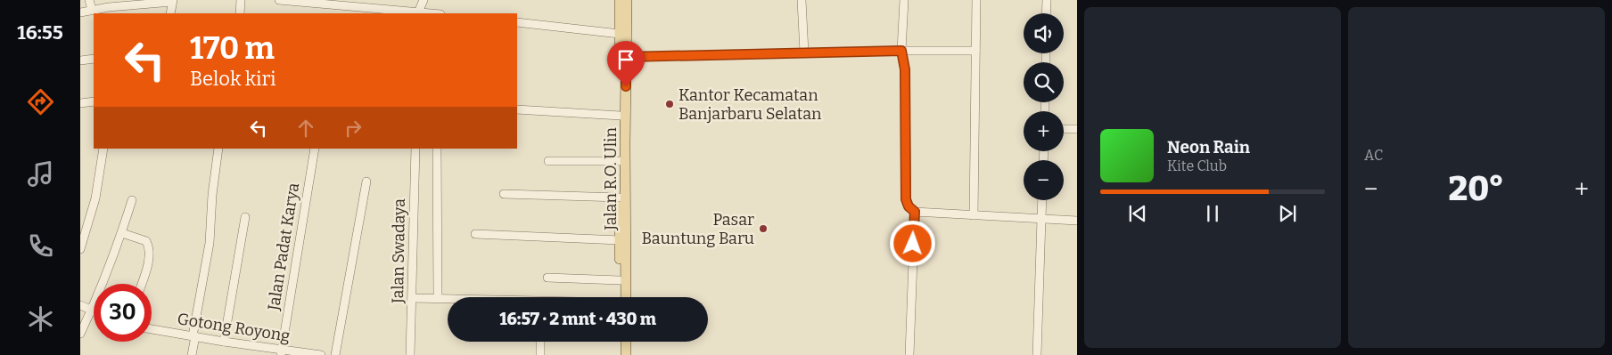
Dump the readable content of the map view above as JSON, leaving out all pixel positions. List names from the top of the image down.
{
  "streets": {
    "main road": ["Jalan R.O. Ulin"],
    "street": ["Jalan Padat Karya", "Jalan Swadaya", "Gotong Royong"]
  },
  "crossings": [
    ["Jalan Padat Karya", "Gotong Royong"]
  ],
  "places": ["Kantor Kecamatan Banjarbaru Selatan", "Pasar Bauntung Baru"],
  "page": {
    "tabs": "16:55",
    "tile": "AC",
    "map_buttons": ["+", "−"],
    "turn": ["170 m", "Belok kiri"],
    "song": ["Neon Rain", "Kite Club"],
    "heat": ["−", "20°", "+"],
    "limit": "30",
    "trip": "16:57 · 2 mnt · 430 m"
  }
}
